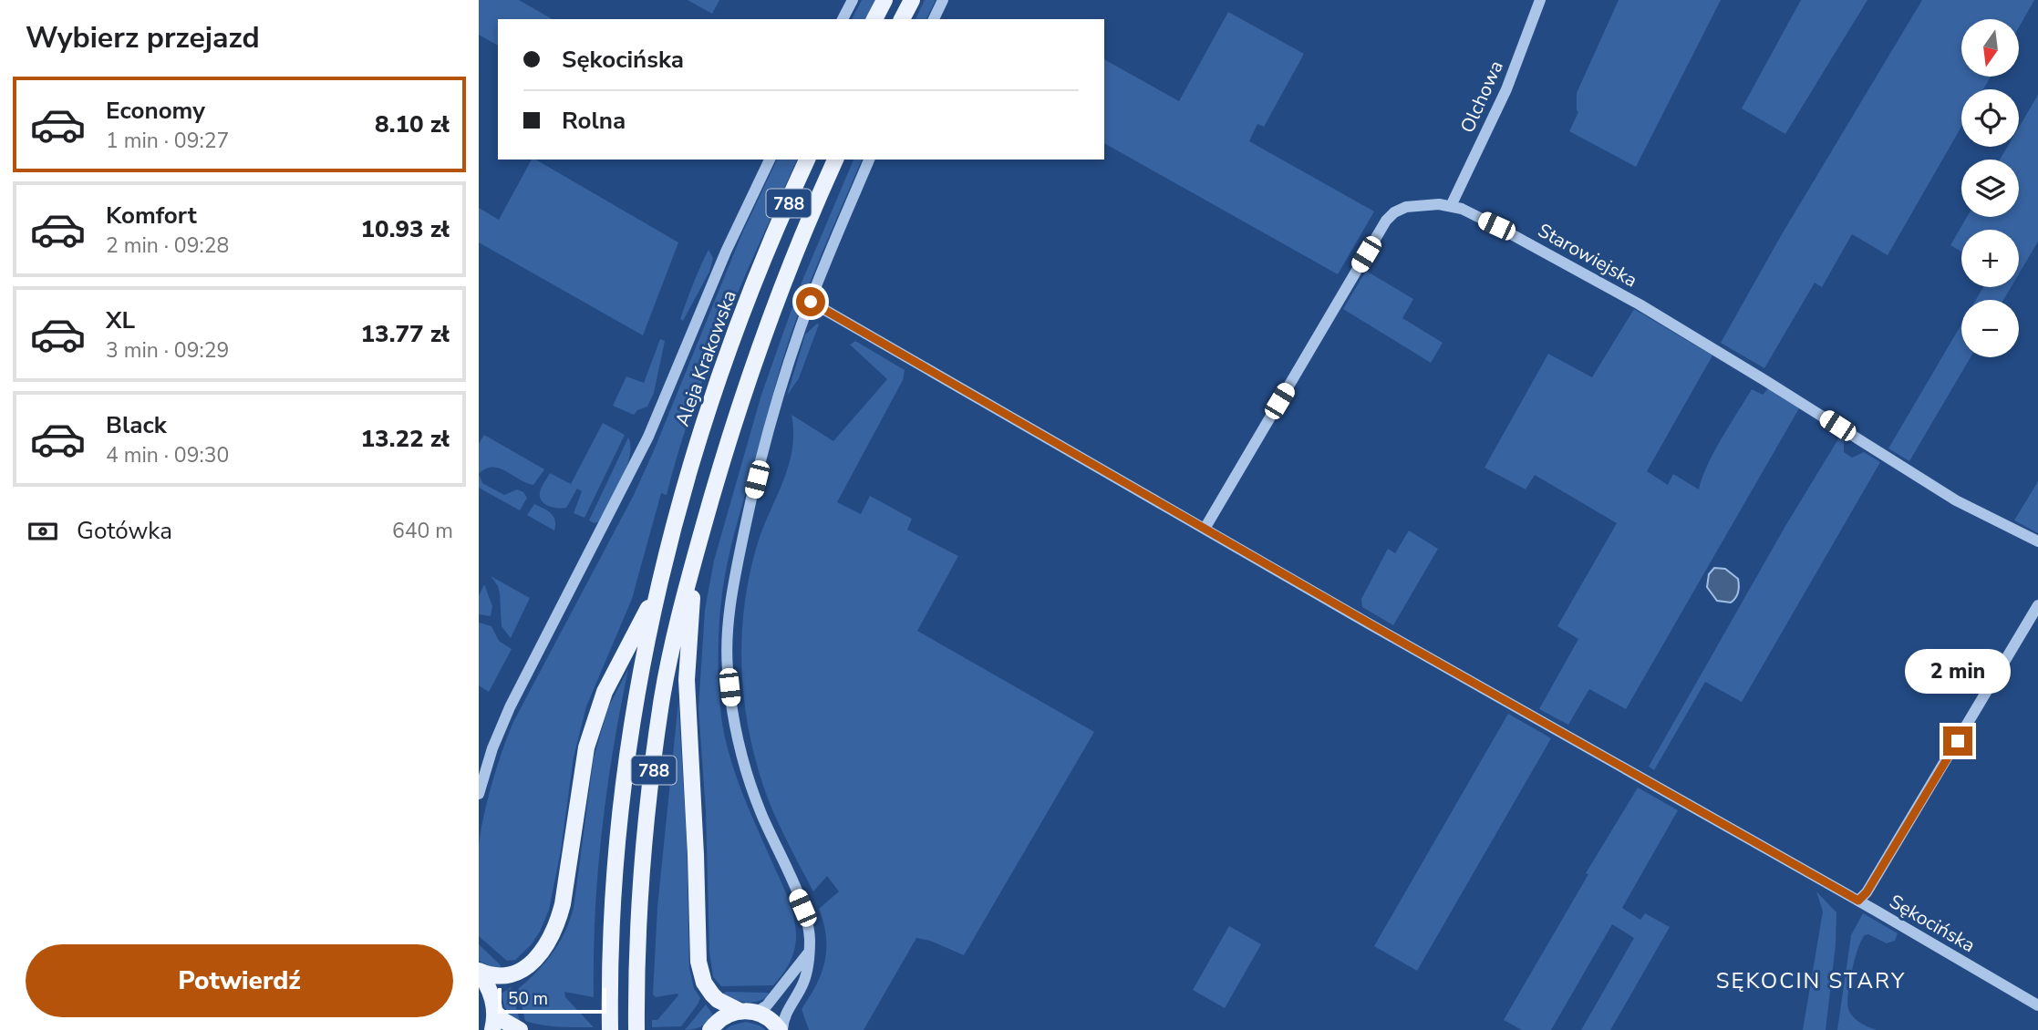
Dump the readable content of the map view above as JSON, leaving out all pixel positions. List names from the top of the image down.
{
  "streets": {
    "main road": ["788", "Aleja Krakowska"],
    "street": ["Olchowa", "Starowiejska", "Sękocińska"]
  },
  "crossings": [
    ["Olchowa", "Starowiejska"],
    ["788", "Aleja Krakowska"],
    ["Starowiejska", "Sękocińska"]
  ],
  "districts": ["SĘKOCIN STARY"],
  "scale_bar": "50 m",
  "north": "bottom",
  "page": {
    "heading": "Wybierz przejazd",
    "map_buttons": ["+", "−"],
    "banner": ["Sękocińska", "Rolna"],
    "list": [
      {
        "name": "Economy",
        "note": "1 min · 09:27",
        "value": "8.10 zł"
      },
      {
        "name": "Komfort",
        "note": "2 min · 09:28",
        "value": "10.93 zł"
      },
      {
        "name": "XL",
        "note": "3 min · 09:29",
        "value": "13.77 zł"
      },
      {
        "name": "Black",
        "note": "4 min · 09:30",
        "value": "13.22 zł"
      }
    ],
    "pay": ["Gotówka", "640 m"],
    "bubble": "2 min",
    "buttons": "Potwierdź",
    "scale": "50 m"
  }
}
